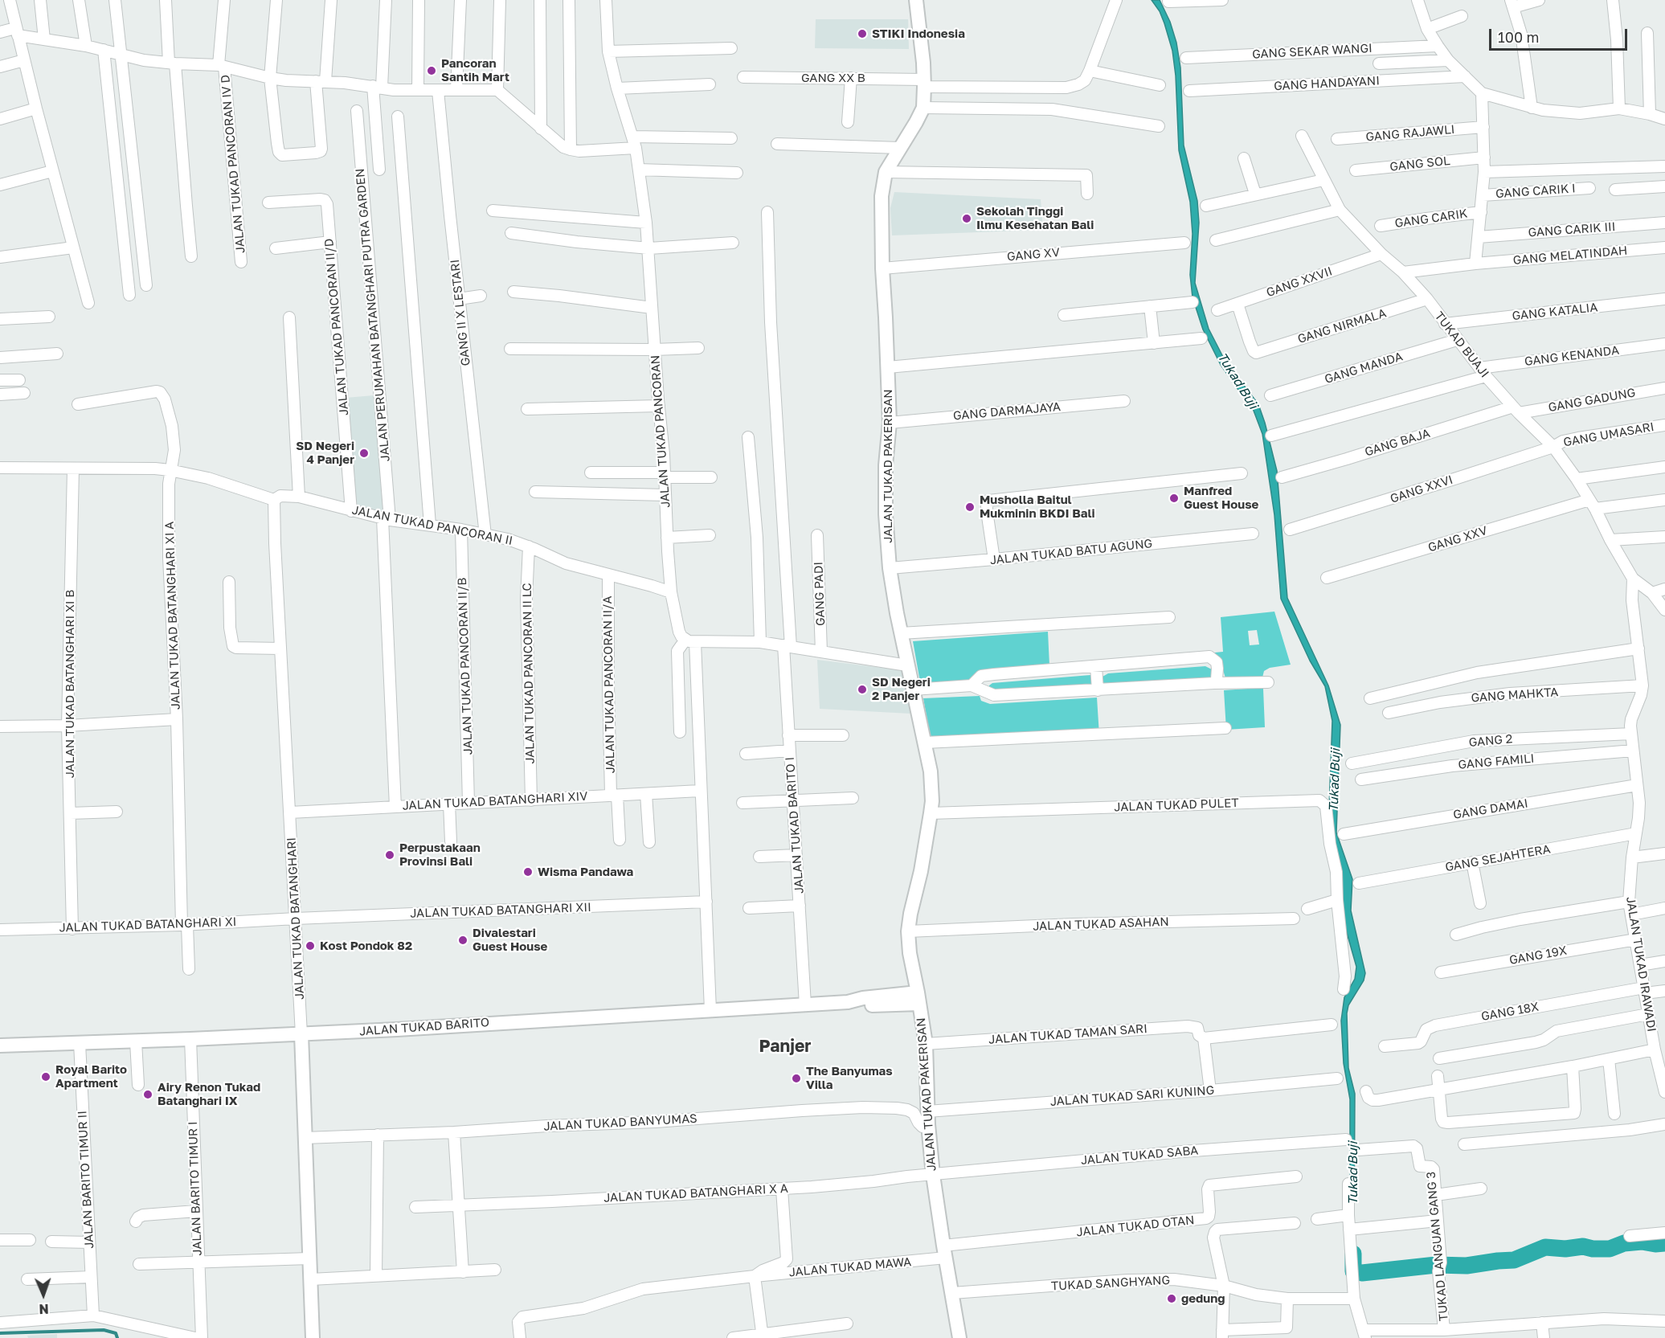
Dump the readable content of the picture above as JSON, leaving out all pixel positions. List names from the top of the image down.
{
  "streets": {
    "street": [
      "GANG SEKAR WANGI",
      "GANG XX B",
      "GANG HANDAYANI",
      "GANG RAJAWLI",
      "JALAN TUKAD PANCORAN IV D",
      "GANG SOL",
      "GANG CARIK I",
      "GANG CARIK",
      "GANG CARIK III",
      "GANG XV",
      "GANG MELATINDAH",
      "GANG XXVII",
      "GANG KATALIA",
      "GANG II X LESTARI",
      "JALAN PERUMAHAN BATANGHARI PUTRA GARDEN",
      "GANG NIRMALA",
      "JALAN TUKAD PANCORAN II/D",
      "TUKAD BUAJI",
      "GANG KENANDA",
      "GANG MANDA",
      "GANG GADUNG",
      "GANG DARMAJAYA",
      "JALAN TUKAD PANCORAN",
      "GANG UMASARI",
      "GANG BAJA",
      "JALAN TUKAD PAKERISAN",
      "GANG XXVI",
      "JALAN TUKAD PANCORAN II",
      "GANG XXV",
      "JALAN TUKAD BATU AGUNG",
      "GANG PADI",
      "JALAN TUKAD BATANGHARI XI A",
      "JALAN TUKAD PANCORAN II/B",
      "JALAN TUKAD PANCORAN II LC",
      "JALAN TUKAD BATANGHARI XI B",
      "JALAN TUKAD PANCORAN II/A",
      "GANG MAHKTA",
      "GANG 2",
      "GANG FAMILI",
      "JALAN TUKAD BATANGHARI XIV",
      "JALAN TUKAD PULET",
      "GANG DAMAI",
      "JALAN TUKAD BARITO I",
      "GANG SEJAHTERA",
      "JALAN TUKAD BATANGHARI XII",
      "JALAN TUKAD BATANGHARI",
      "JALAN TUKAD ASAHAN",
      "JALAN TUKAD BATANGHARI XI",
      "GANG 19X",
      "JALAN TUKAD IRAWADI",
      "GANG 18X",
      "JALAN TUKAD BARITO",
      "JALAN TUKAD TAMAN SARI",
      "JALAN TUKAD SARI KUNING",
      "JALAN TUKAD BANYUMAS",
      "JALAN TUKAD SABA",
      "JALAN BARITO TIMUR II",
      "JALAN BARITO TIMUR I",
      "JALAN TUKAD BATANGHARI X A",
      "JALAN TUKAD OTAN",
      "TUKAD LANGUAN GANG 3",
      "JALAN TUKAD MAWA",
      "TUKAD SANGHYANG"
    ]
  },
  "crossings": [
    ["GANG XX B", "JALAN TUKAD PAKERISAN"],
    ["GANG XV", "JALAN TUKAD PAKERISAN"],
    ["GANG XXVII", "GANG NIRMALA"],
    ["GANG XXVII", "TUKAD BUAJI"],
    ["GANG KATALIA", "TUKAD BUAJI"],
    ["GANG II X LESTARI", "JALAN TUKAD PANCORAN II"],
    ["JALAN PERUMAHAN BATANGHARI PUTRA GARDEN", "JALAN TUKAD PANCORAN II"],
    ["GANG NIRMALA", "TUKAD BUAJI"],
    ["JALAN TUKAD PANCORAN II/D", "JALAN TUKAD PANCORAN II"],
    ["TUKAD BUAJI", "GANG KENANDA"],
    ["TUKAD BUAJI", "GANG MANDA"],
    ["TUKAD BUAJI", "GANG GADUNG"],
    ["TUKAD BUAJI", "GANG UMASARI"],
    ["TUKAD BUAJI", "GANG BAJA"],
    ["TUKAD BUAJI", "GANG XXVI"],
    ["TUKAD BUAJI", "GANG XXV"],
    ["TUKAD BUAJI", "JALAN TUKAD IRAWADI"],
    ["GANG GADUNG", "GANG BAJA"],
    ["GANG DARMAJAYA", "JALAN TUKAD PAKERISAN"],
    ["JALAN TUKAD PANCORAN", "JALAN TUKAD PANCORAN II"],
    ["GANG UMASARI", "GANG XXVI"],
    ["JALAN TUKAD PAKERISAN", "JALAN TUKAD BATU AGUNG"],
    ["JALAN TUKAD PAKERISAN", "JALAN TUKAD PULET"],
    ["JALAN TUKAD PAKERISAN", "JALAN TUKAD ASAHAN"],
    ["JALAN TUKAD PAKERISAN", "JALAN TUKAD BARITO"],
    ["JALAN TUKAD PAKERISAN", "JALAN TUKAD TAMAN SARI"],
    ["JALAN TUKAD PAKERISAN", "JALAN TUKAD SARI KUNING"],
    ["JALAN TUKAD PAKERISAN", "JALAN TUKAD BANYUMAS"],
    ["JALAN TUKAD PAKERISAN", "JALAN TUKAD SABA"],
    ["JALAN TUKAD PAKERISAN", "JALAN TUKAD BATANGHARI X A"],
    ["JALAN TUKAD PAKERISAN", "JALAN TUKAD OTAN"],
    ["JALAN TUKAD PAKERISAN", "JALAN TUKAD MAWA"],
    ["JALAN TUKAD PAKERISAN", "TUKAD SANGHYANG"],
    ["JALAN TUKAD PANCORAN II", "JALAN TUKAD PANCORAN II/B"],
    ["JALAN TUKAD PANCORAN II", "JALAN TUKAD PANCORAN II LC"],
    ["JALAN TUKAD PANCORAN II", "JALAN TUKAD PANCORAN II/A"],
    ["JALAN TUKAD PANCORAN II", "JALAN TUKAD BATANGHARI"],
    ["JALAN TUKAD BATANGHARI XI A", "JALAN TUKAD BATANGHARI XI"],
    ["JALAN TUKAD PANCORAN II/B", "JALAN TUKAD BATANGHARI XIV"],
    ["JALAN TUKAD PANCORAN II LC", "JALAN TUKAD BATANGHARI XIV"],
    ["JALAN TUKAD BATANGHARI XI B", "JALAN TUKAD BATANGHARI XI"],
    ["JALAN TUKAD PANCORAN II/A", "JALAN TUKAD BATANGHARI XIV"],
    ["GANG MAHKTA", "JALAN TUKAD IRAWADI"],
    ["GANG 2", "JALAN TUKAD IRAWADI"],
    ["GANG FAMILI", "JALAN TUKAD IRAWADI"],
    ["JALAN TUKAD BATANGHARI XIV", "JALAN TUKAD BATANGHARI"],
    ["GANG DAMAI", "JALAN TUKAD IRAWADI"],
    ["JALAN TUKAD BARITO I", "JALAN TUKAD BARITO"],
    ["GANG SEJAHTERA", "JALAN TUKAD IRAWADI"],
    ["JALAN TUKAD BATANGHARI XII", "JALAN TUKAD BATANGHARI"],
    ["JALAN TUKAD BATANGHARI XII", "JALAN TUKAD BATANGHARI XI"],
    ["JALAN TUKAD BATANGHARI", "JALAN TUKAD BATANGHARI XI"],
    ["JALAN TUKAD BATANGHARI", "JALAN TUKAD BARITO"],
    ["JALAN TUKAD BATANGHARI", "JALAN TUKAD BANYUMAS"],
    ["GANG 19X", "JALAN TUKAD IRAWADI"],
    ["JALAN TUKAD IRAWADI", "GANG 18X"],
    ["JALAN TUKAD BARITO", "JALAN BARITO TIMUR II"],
    ["JALAN TUKAD BARITO", "JALAN BARITO TIMUR I"],
    ["JALAN TUKAD SABA", "JALAN TUKAD BATANGHARI X A"],
    ["JALAN TUKAD OTAN", "JALAN TUKAD MAWA"]
  ],
  "districts": ["Panjer"],
  "water": ["Tukad Buji"],
  "places": [
    "STIKI Indonesia",
    "Pancoran Santih Mart",
    "Sekolah Tinggi Ilmu Kesehatan Bali",
    "SD Negeri 4 Panjer",
    "Manfred Guest House",
    "Musholla Baitul Mukminin BKDI Bali",
    "SD Negeri 2 Panjer",
    "Perpustakaan Provinsi Bali",
    "Wisma Pandawa",
    "Divalestari Guest House",
    "Kost Pondok 82",
    "Royal Barito Apartment",
    "The Banyumas Villa",
    "Airy Renon Tukad Batanghari IX",
    "gedung"
  ],
  "scale_bar": "100 m",
  "north": "bottom"
}
